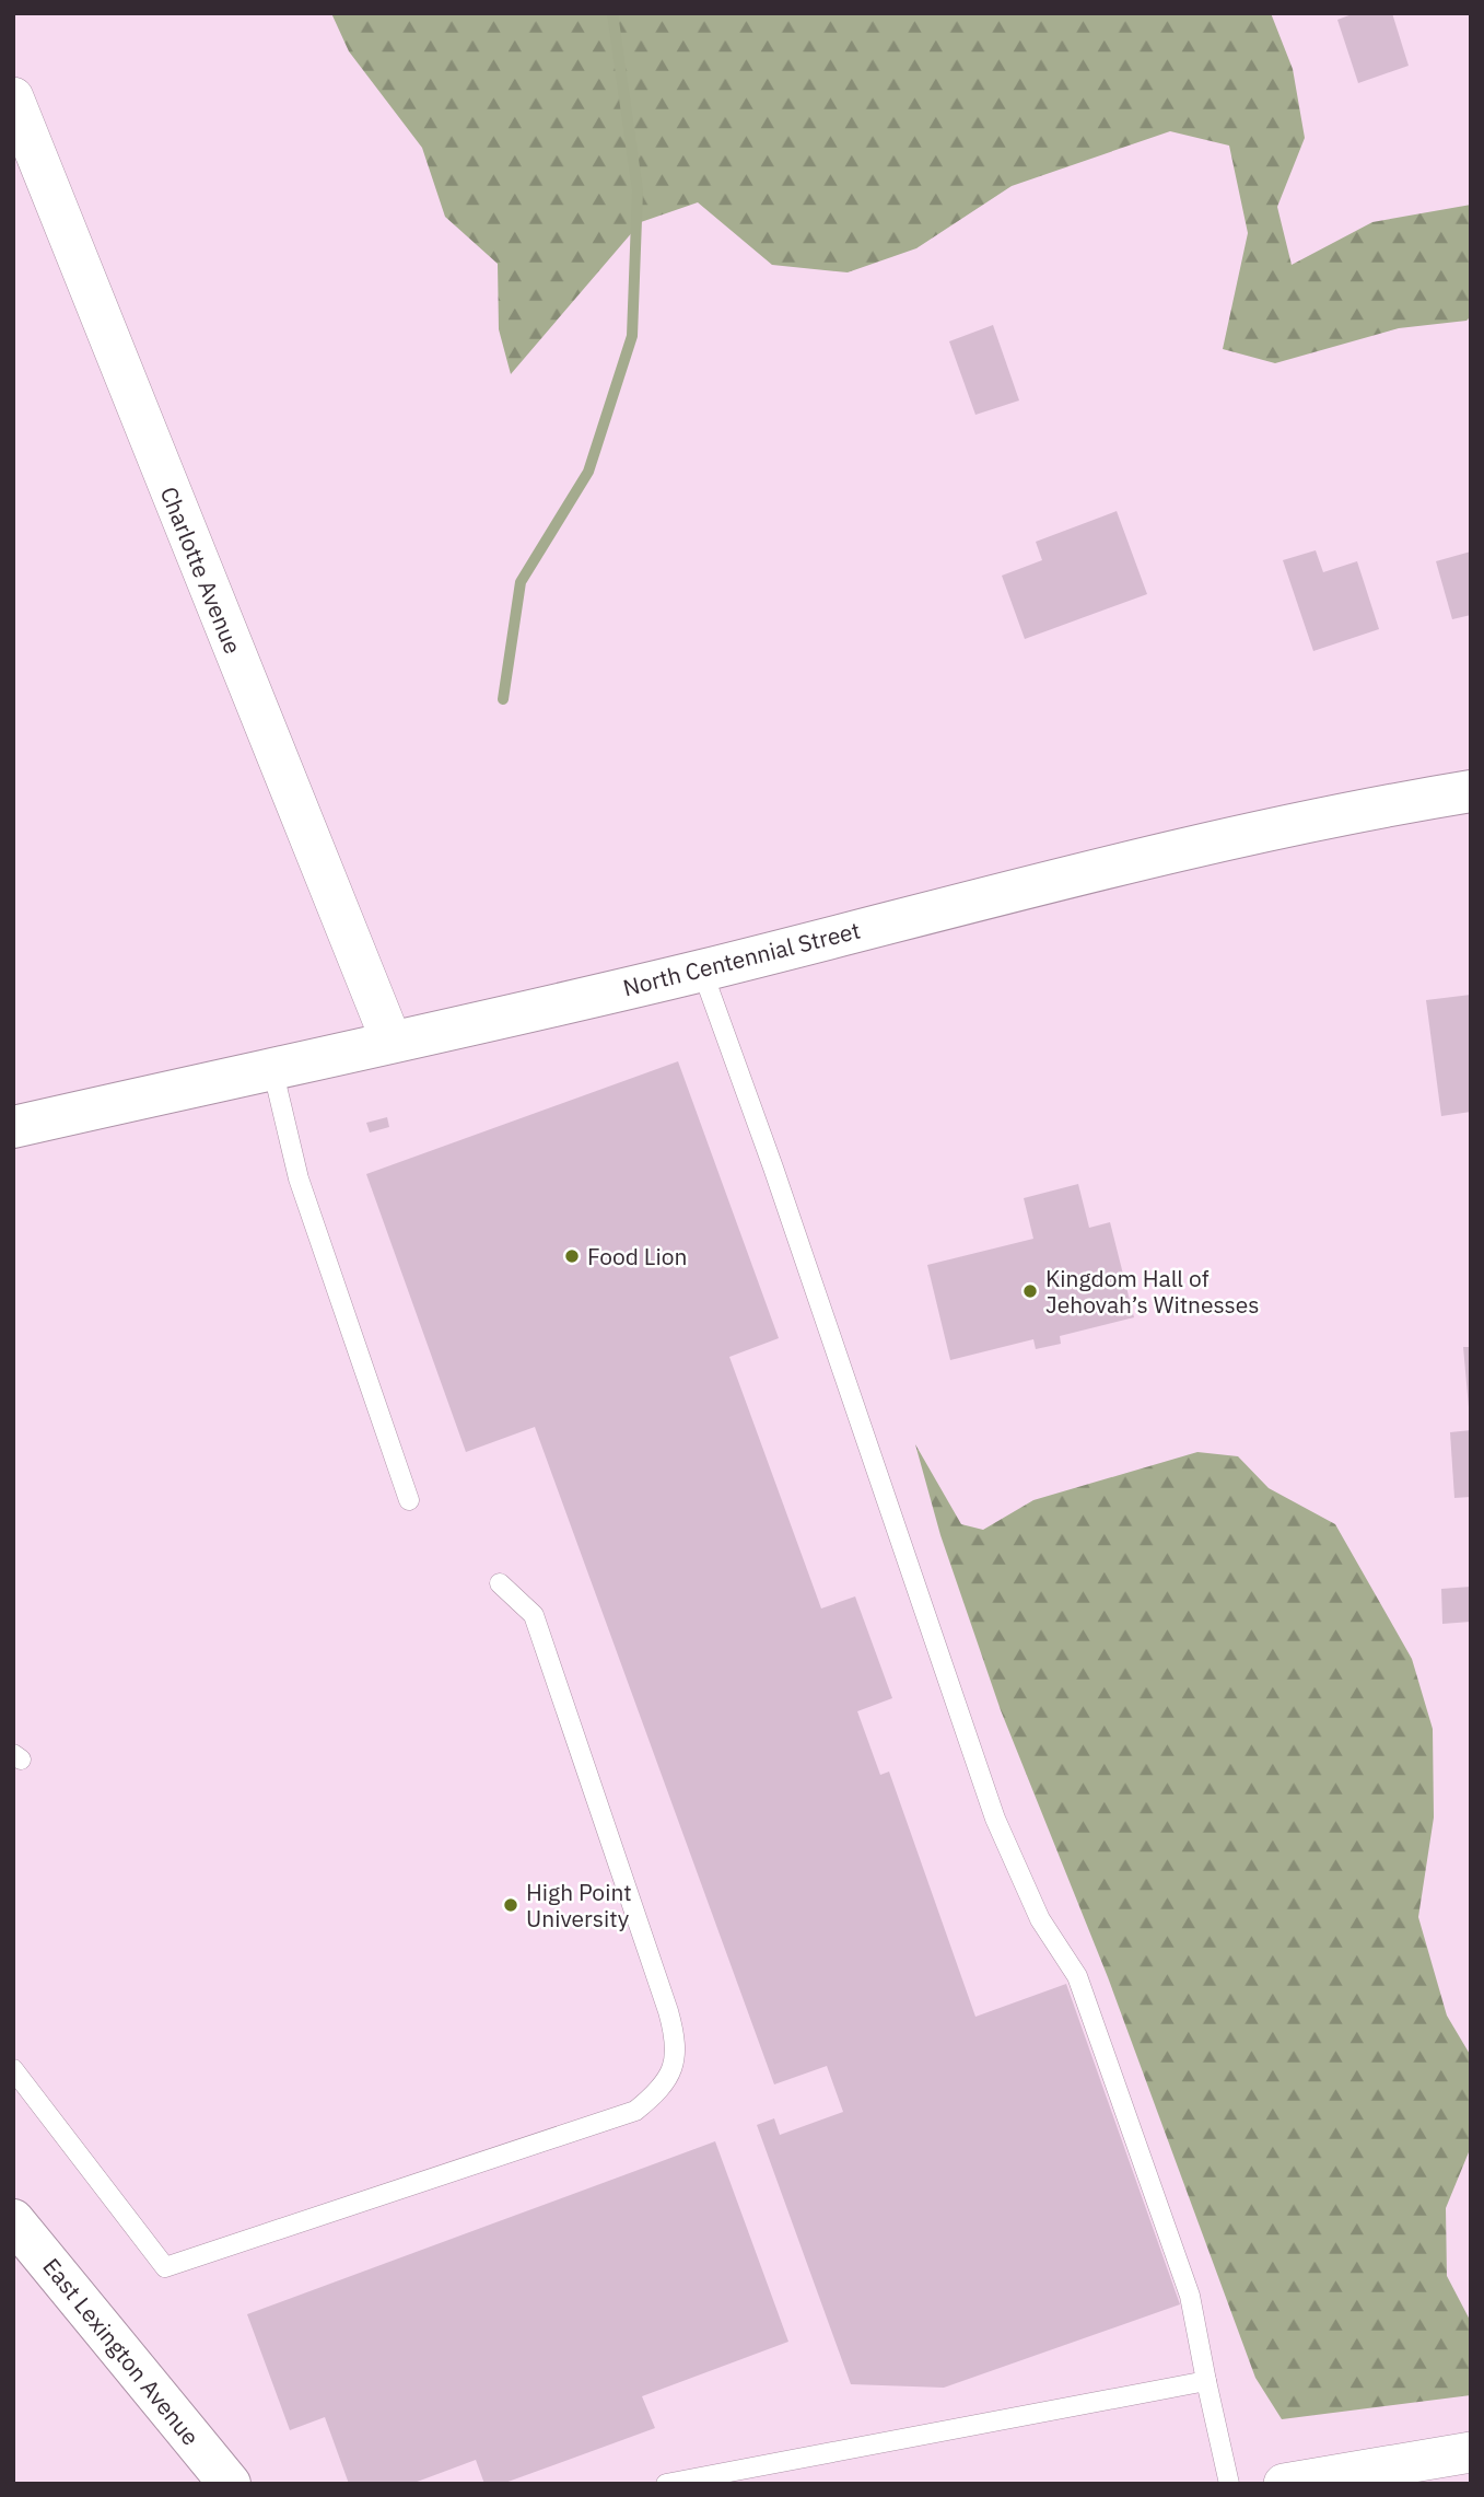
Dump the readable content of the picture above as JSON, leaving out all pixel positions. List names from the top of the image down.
{
  "streets": {
    "main road": ["North Centennial Street", "East Lexington Avenue"],
    "street": ["Charlotte Avenue"]
  },
  "crossings": [
    ["Charlotte Avenue", "North Centennial Street"]
  ],
  "places": ["Food Lion", "Kingdom Hall of Jehovah’s Witnesses", "High Point University"]
}
